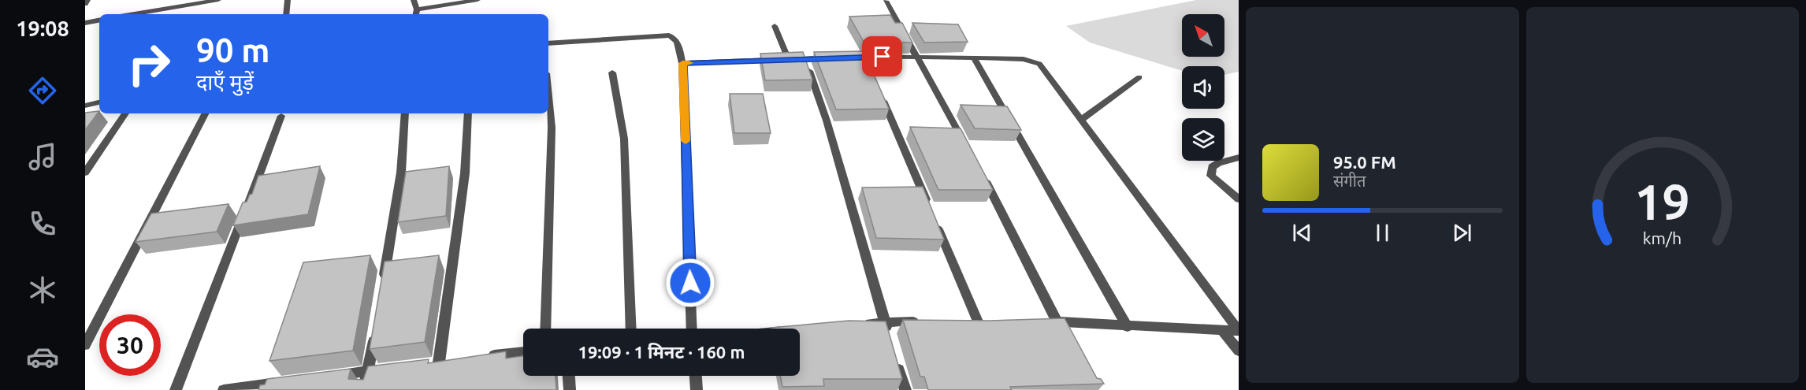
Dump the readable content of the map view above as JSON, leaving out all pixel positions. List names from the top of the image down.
{
  "north": "top left",
  "page": {
    "tabs": "19:08",
    "turn": ["90 m", "दाएँ मुड़ें"],
    "song": ["95.0 FM", "संगीत"],
    "limit": "30",
    "trip": "19:09 · 1 मिनट · 160 m",
    "gauge": ["19", "km/h"]
  }
}
